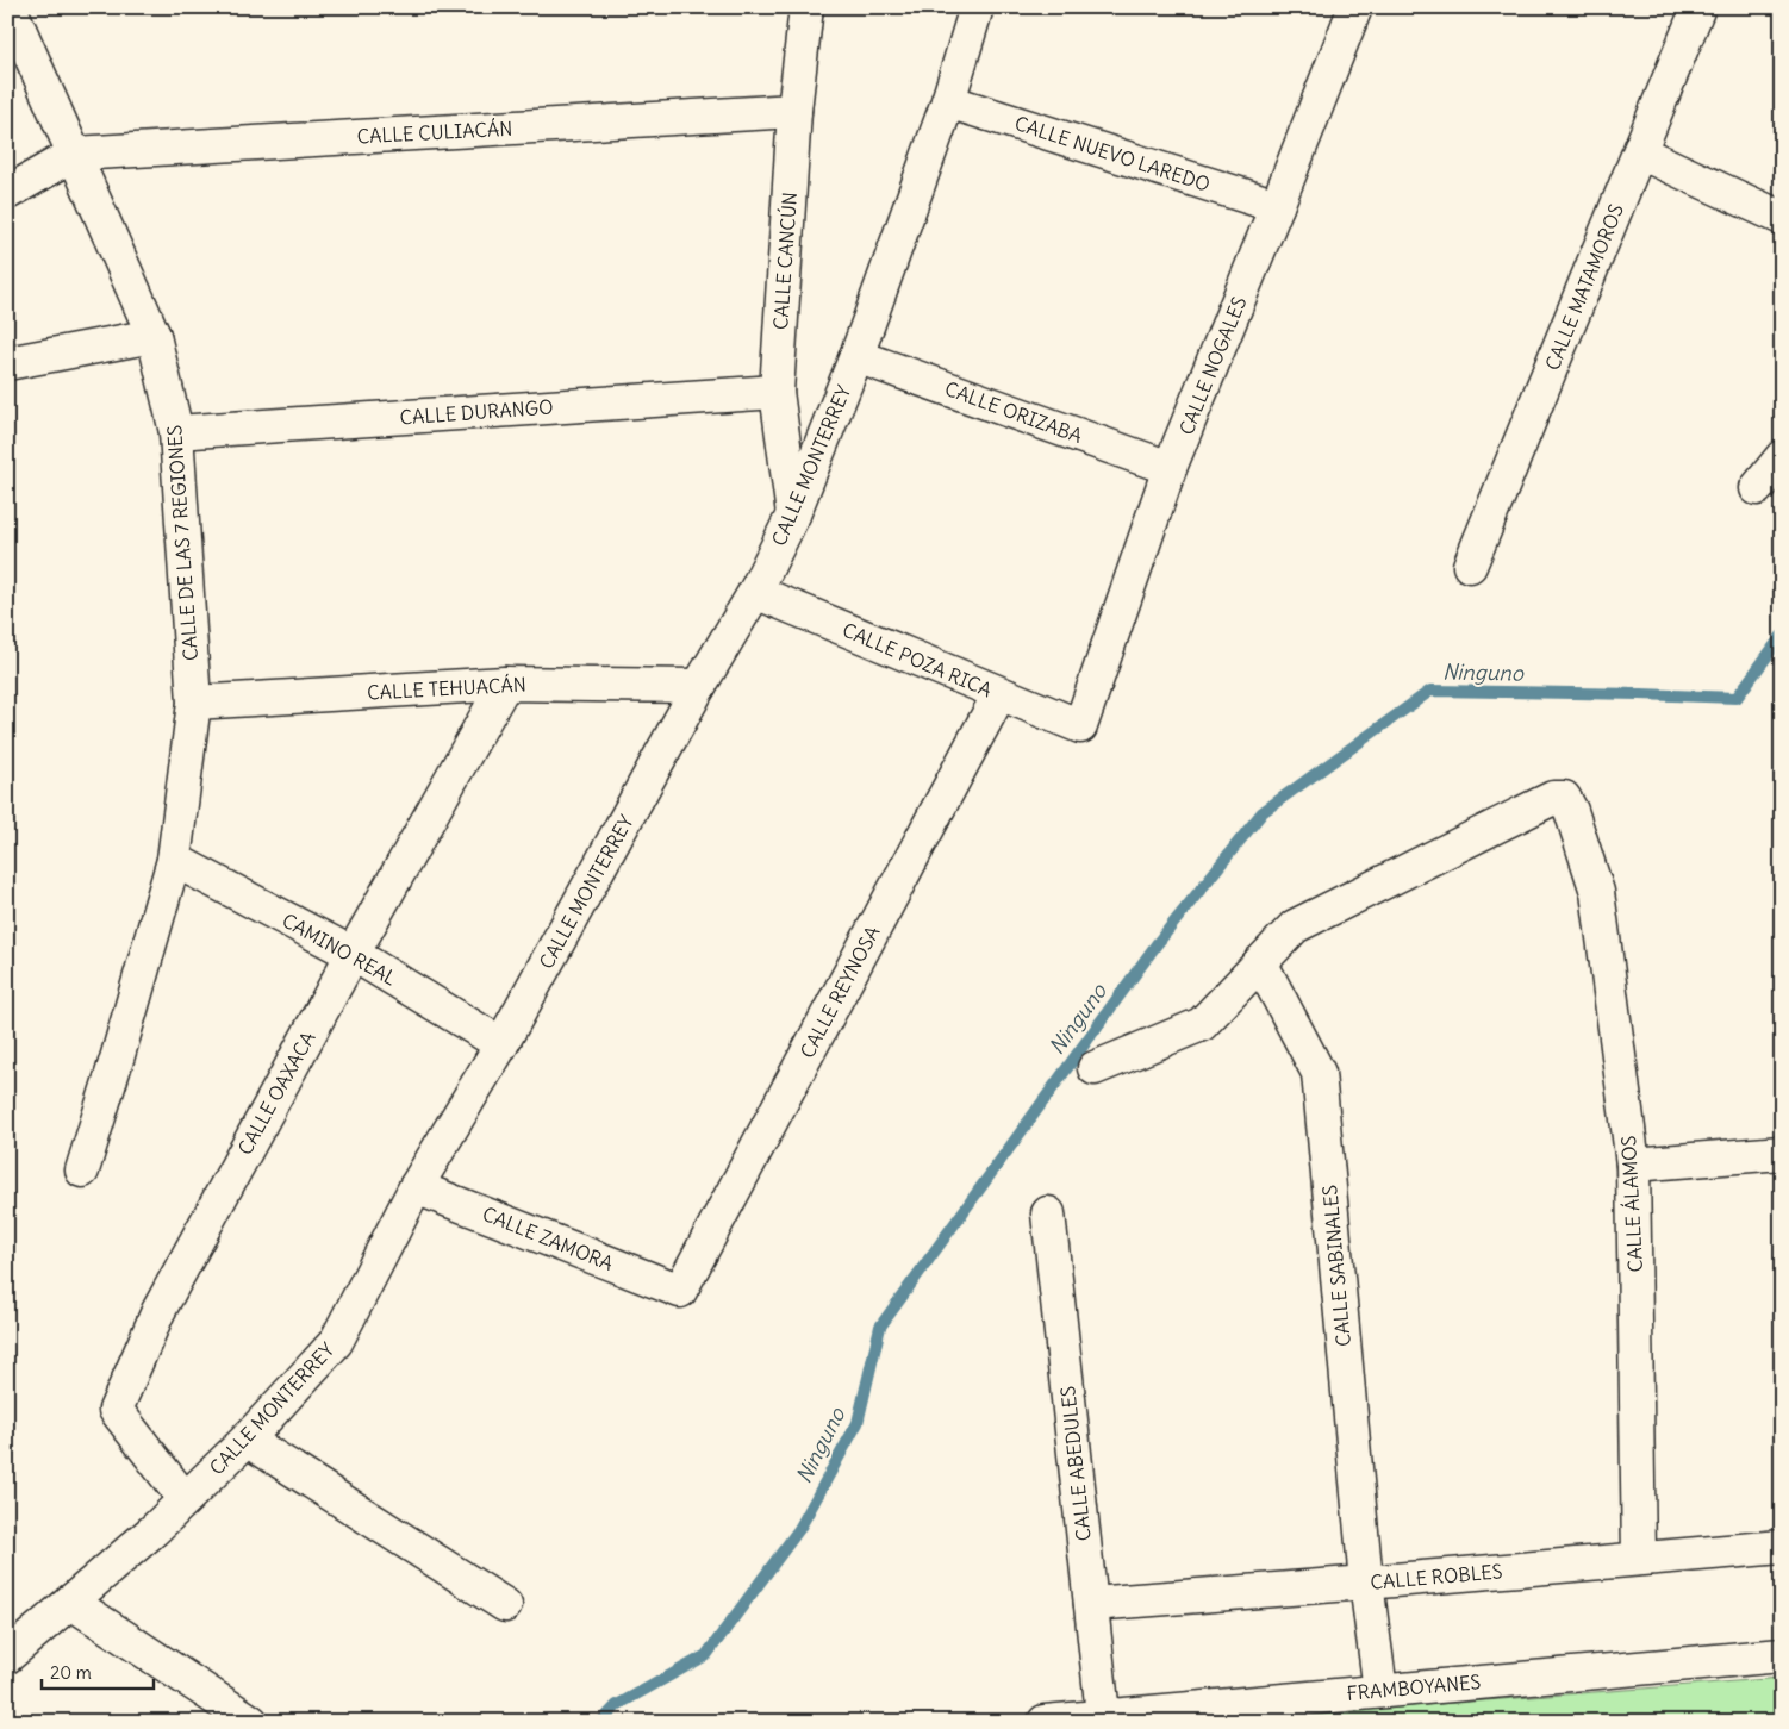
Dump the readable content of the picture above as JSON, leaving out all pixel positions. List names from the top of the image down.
{
  "streets": {
    "street": [
      "CALLE CULIACÁN",
      "CALLE NUEVO LAREDO",
      "CALLE CANCÚN",
      "CALLE MATAMOROS",
      "CALLE NOGALES",
      "CALLE DURANGO",
      "CALLE ORIZABA",
      "CALLE MONTERREY",
      "CALLE DE LAS 7 REGIONES",
      "CALLE POZA RICA",
      "CALLE TEHUACÁN",
      "CAMINO REAL",
      "CALLE REYNOSA",
      "CALLE OAXACA",
      "CALLE ÁLAMOS",
      "CALLE ZAMORA",
      "CALLE SABINALES",
      "CALLE ABEDULES",
      "CALLE ROBLES",
      "FRAMBOYANES"
    ]
  },
  "crossings": [
    ["CALLE CULIACÁN", "CALLE CANCÚN"],
    ["CALLE CULIACÁN", "CALLE DE LAS 7 REGIONES"],
    ["CALLE NUEVO LAREDO", "CALLE NOGALES"],
    ["CALLE NUEVO LAREDO", "CALLE MONTERREY"],
    ["CALLE CANCÚN", "CALLE DURANGO"],
    ["CALLE CANCÚN", "CALLE MONTERREY"],
    ["CALLE NOGALES", "CALLE ORIZABA"],
    ["CALLE NOGALES", "CALLE POZA RICA"],
    ["CALLE DURANGO", "CALLE DE LAS 7 REGIONES"],
    ["CALLE ORIZABA", "CALLE MONTERREY"],
    ["CALLE MONTERREY", "CALLE POZA RICA"],
    ["CALLE MONTERREY", "CALLE TEHUACÁN"],
    ["CALLE MONTERREY", "CAMINO REAL"],
    ["CALLE MONTERREY", "CALLE OAXACA"],
    ["CALLE MONTERREY", "CALLE ZAMORA"],
    ["CALLE DE LAS 7 REGIONES", "CALLE TEHUACÁN"],
    ["CALLE DE LAS 7 REGIONES", "CAMINO REAL"],
    ["CALLE POZA RICA", "CALLE REYNOSA"],
    ["CALLE TEHUACÁN", "CALLE OAXACA"],
    ["CAMINO REAL", "CALLE OAXACA"],
    ["CALLE REYNOSA", "CALLE ZAMORA"],
    ["CALLE ÁLAMOS", "CALLE SABINALES"],
    ["CALLE ÁLAMOS", "CALLE ROBLES"],
    ["CALLE SABINALES", "CALLE ROBLES"],
    ["CALLE SABINALES", "FRAMBOYANES"],
    ["CALLE ABEDULES", "CALLE ROBLES"],
    ["CALLE ABEDULES", "FRAMBOYANES"]
  ],
  "water": ["Ninguno"],
  "scale_bar": "20 m"
}
